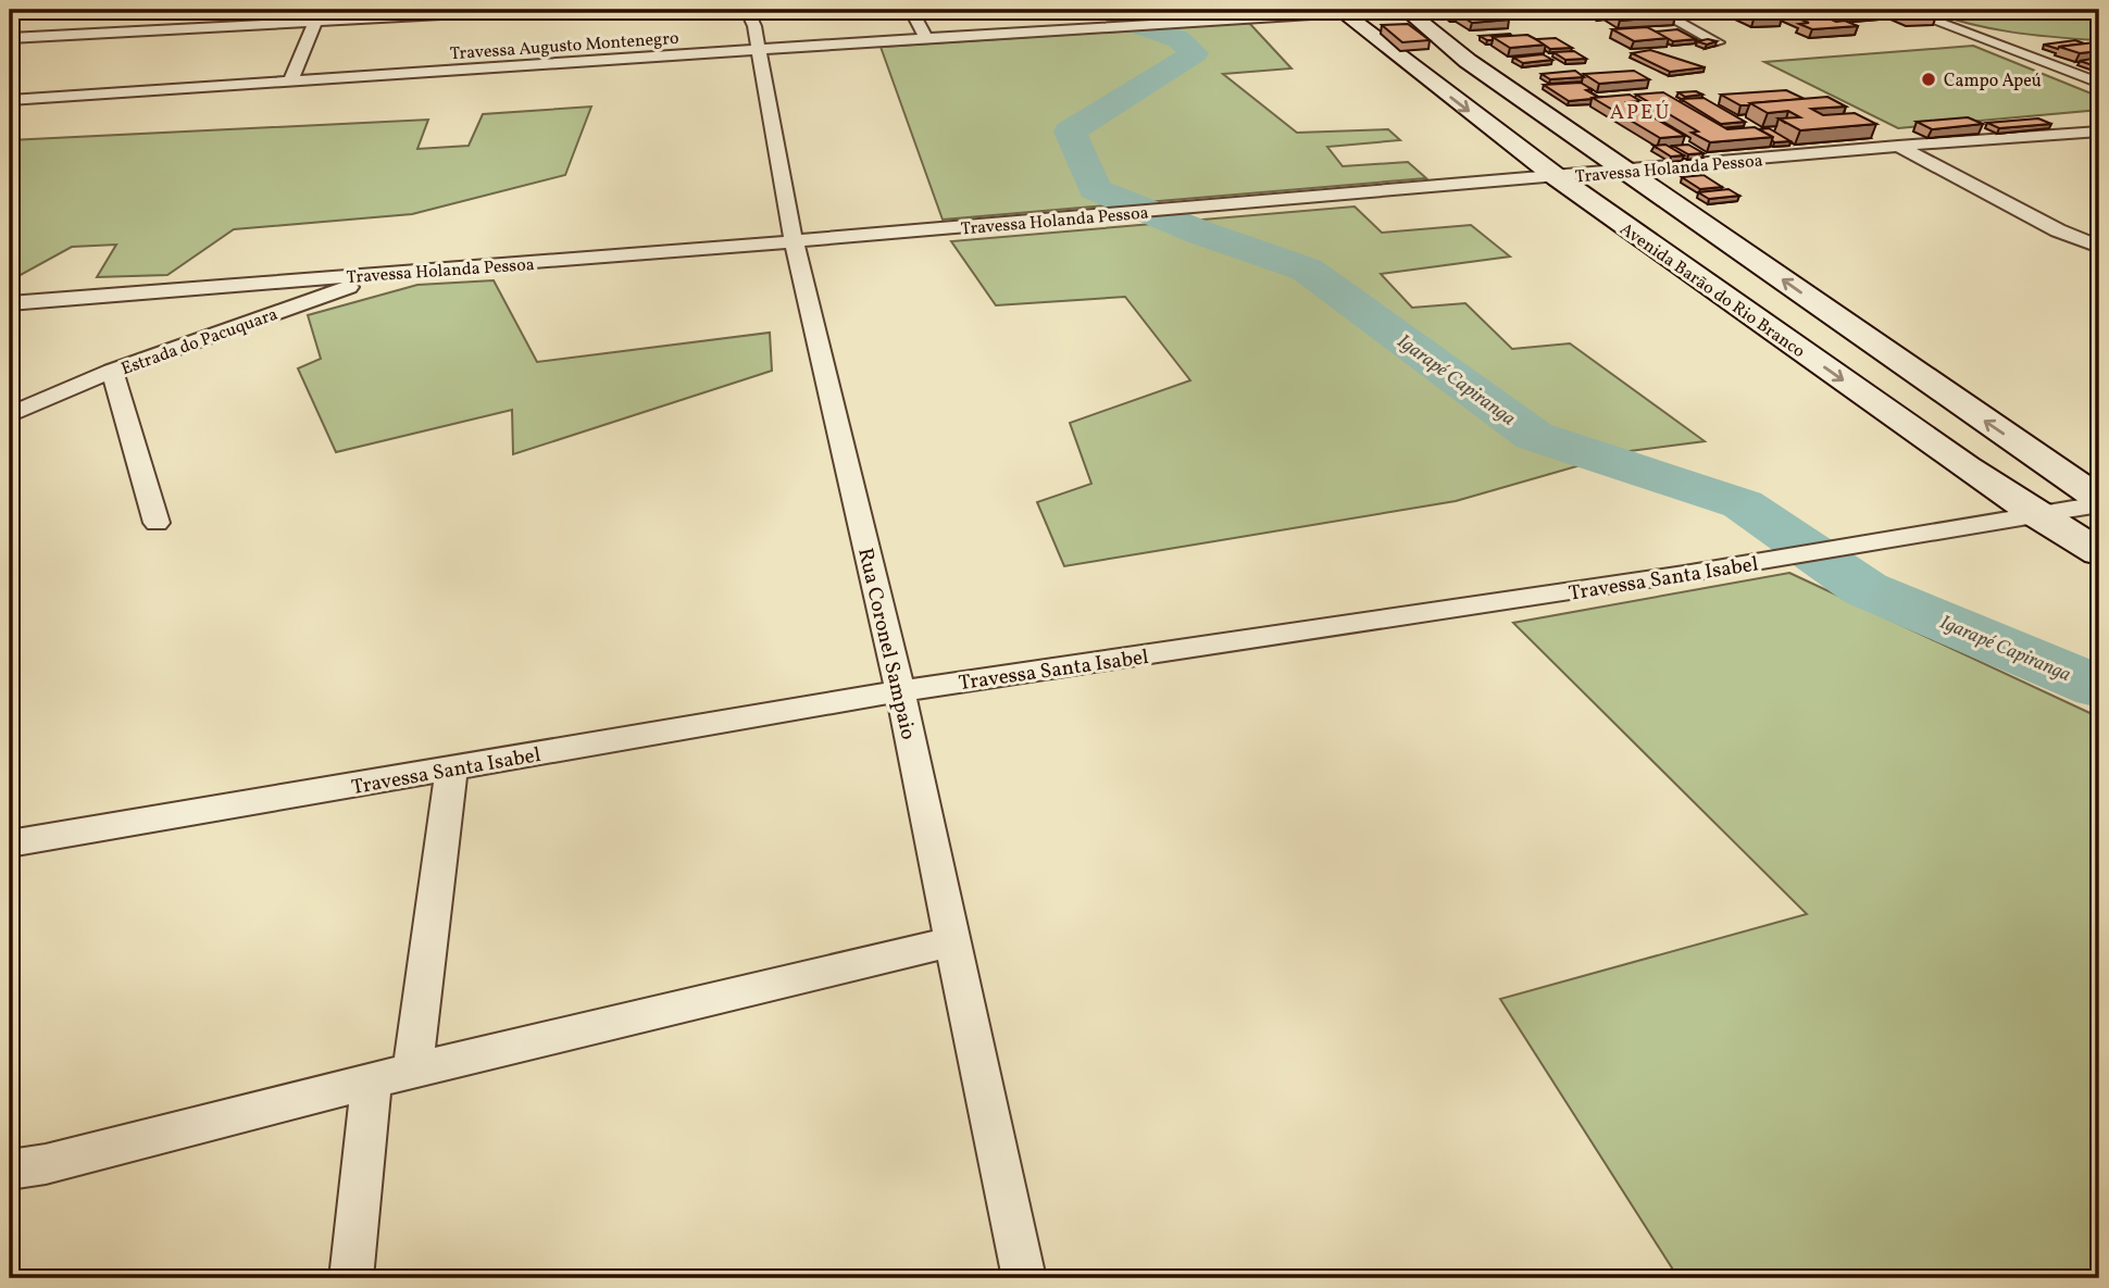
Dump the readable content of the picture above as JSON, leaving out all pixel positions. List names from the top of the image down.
{
  "streets": {
    "main road": ["Avenida Barão do Rio Branco"],
    "street": [
      "Travessa Augusto Montenegro",
      "Travessa Holanda Pessoa",
      "Estrada do Pacuquara",
      "Travessa Santa Isabel",
      "Rua Coronel Sampaio"
    ]
  },
  "crossings": [
    ["Travessa Augusto Montenegro", "Avenida Barão do Rio Branco"],
    ["Travessa Augusto Montenegro", "Rua Coronel Sampaio"],
    ["Travessa Holanda Pessoa", "Avenida Barão do Rio Branco"],
    ["Travessa Holanda Pessoa", "Estrada do Pacuquara"],
    ["Travessa Holanda Pessoa", "Rua Coronel Sampaio"],
    ["Avenida Barão do Rio Branco", "Travessa Santa Isabel"],
    ["Travessa Santa Isabel", "Rua Coronel Sampaio"]
  ],
  "districts": ["APEÚ"],
  "water": ["Igarapé Capiranga"],
  "places": ["Campo Apeú"]
}
